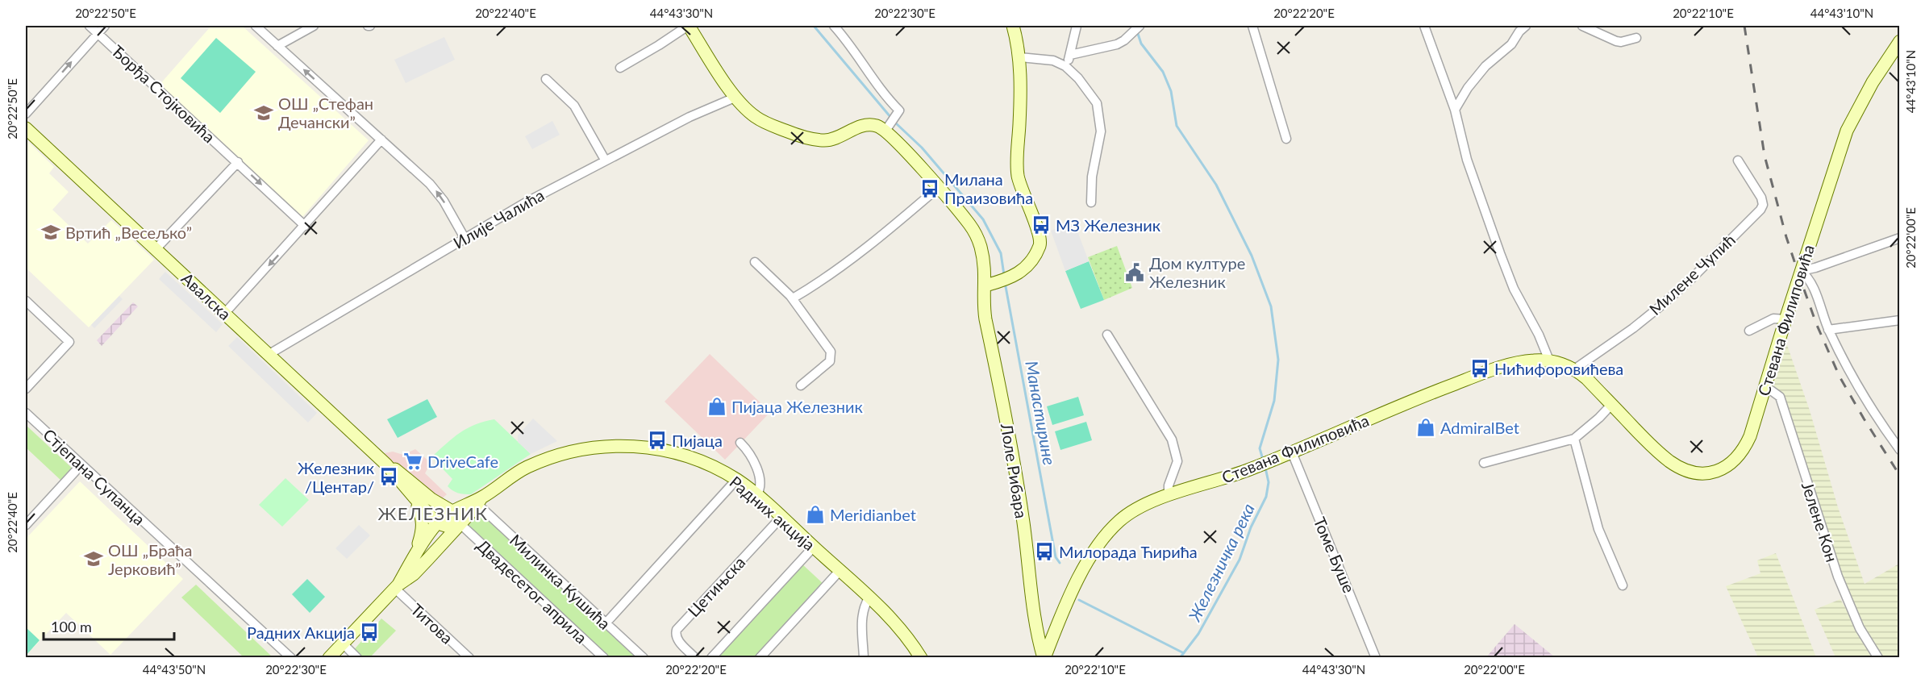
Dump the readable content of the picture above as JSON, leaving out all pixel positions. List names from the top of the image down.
{
  "streets": {
    "main road": [
      "Авалска",
      "Стевана Филиповића",
      "Лоле Рибара",
      "Радних акција"
    ],
    "street": [
      "Ђорђа Стојковића",
      "Илије Чалића",
      "Милене Чупић",
      "Стјепана Супанца",
      "Јелене Кон",
      "Томе Буше",
      "Милинка Кушића",
      "Цетињска",
      "Двадесетог априла",
      "Титова"
    ]
  },
  "crossings": [
    ["Илије Чалића", "Авалска"],
    ["Милене Чупић", "Стевана Филиповића"],
    ["Авалска", "Радних акција"],
    ["Стевана Филиповића", "Лоле Рибара"],
    ["Стевана Филиповића", "Јелене Кон"],
    ["Стевана Филиповића", "Томе Буше"],
    ["Радних акција", "Милинка Кушића"],
    ["Радних акција", "Цетињска"],
    ["Радних акција", "Двадесетог априла"],
    ["Радних акција", "Титова"]
  ],
  "districts": ["ЖЕЛЕЗНИК"],
  "water": ["Манастирине", "Железничка река"],
  "places": {
    "school or university": ["ОШ „Стефан Дечански”", "Вртић „Весељко”", "ОШ „Браћа Јерковић”"],
    "bus stop": [
      "Милана Праизовића",
      "МЗ Железник",
      "Нићифоровићева",
      "Пијаца",
      "Железник /Центар/",
      "Милорада Ћирића",
      "Радних Акција"
    ],
    "public building": ["Дом културе Железник"],
    "shop": ["Пијаца Железник", "AdmiralBet", "Meridianbet"],
    "supermarket": ["DriveCafe"]
  },
  "scale_bar": "100 m",
  "coordinates": [
    "20°22'50\"E",
    "20°22'40\"E",
    "44°43'30\"N",
    "20°22'30\"E",
    "20°22'20\"E",
    "20°22'10\"E",
    "44°43'10\"N",
    "20°22'00\"E",
    "44°43'50\"N"
  ]
}
